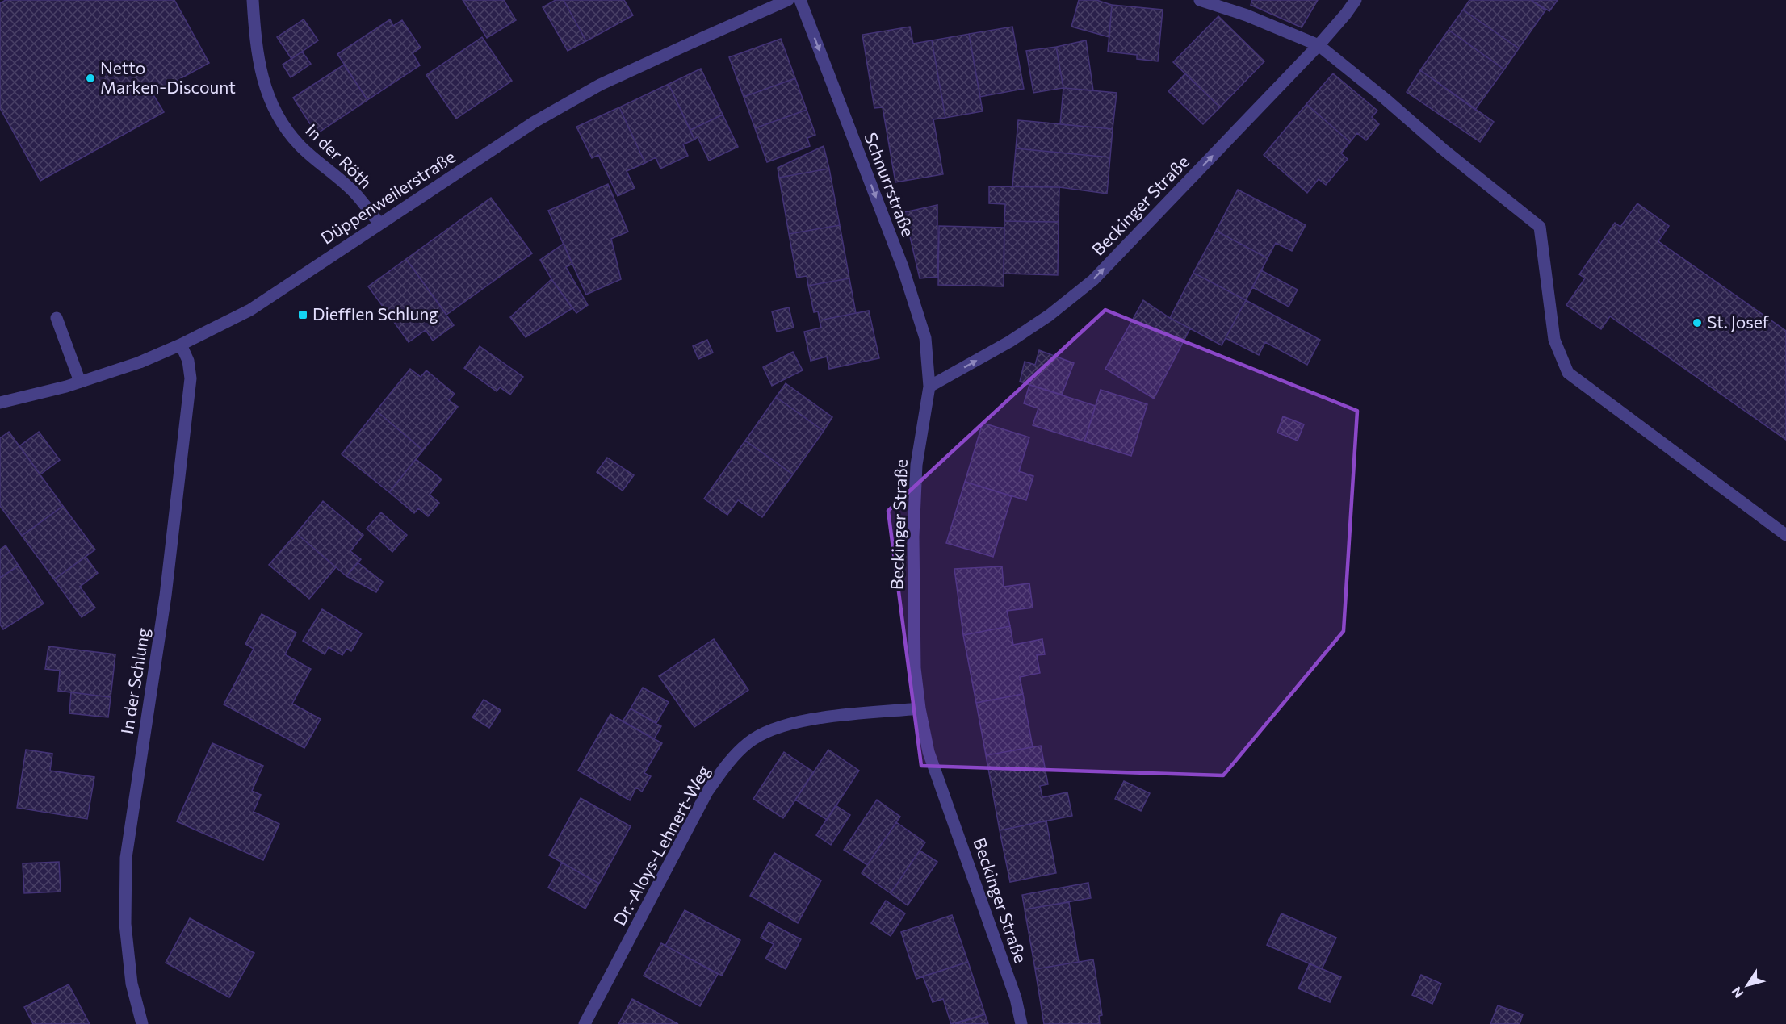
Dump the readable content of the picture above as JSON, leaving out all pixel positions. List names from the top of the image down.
{
  "streets": {
    "street": [
      "In der Röth",
      "Schnurrstraße",
      "Düppenweilerstraße",
      "Beckinger Straße",
      "In der Schlung",
      "Dr.-Aloys-Lehnert-Weg"
    ]
  },
  "crossings": [
    ["In der Röth", "Düppenweilerstraße"],
    ["Schnurrstraße", "Beckinger Straße"],
    ["Düppenweilerstraße", "In der Schlung"],
    ["Beckinger Straße", "Dr.-Aloys-Lehnert-Weg"]
  ],
  "one_way": ["Schnurrstraße", "Beckinger Straße"],
  "places": {
    "other": ["Netto Marken-Discount", "St. Josef"],
    "transit": ["Diefflen Schlung"]
  },
  "north": "bottom left"
}
